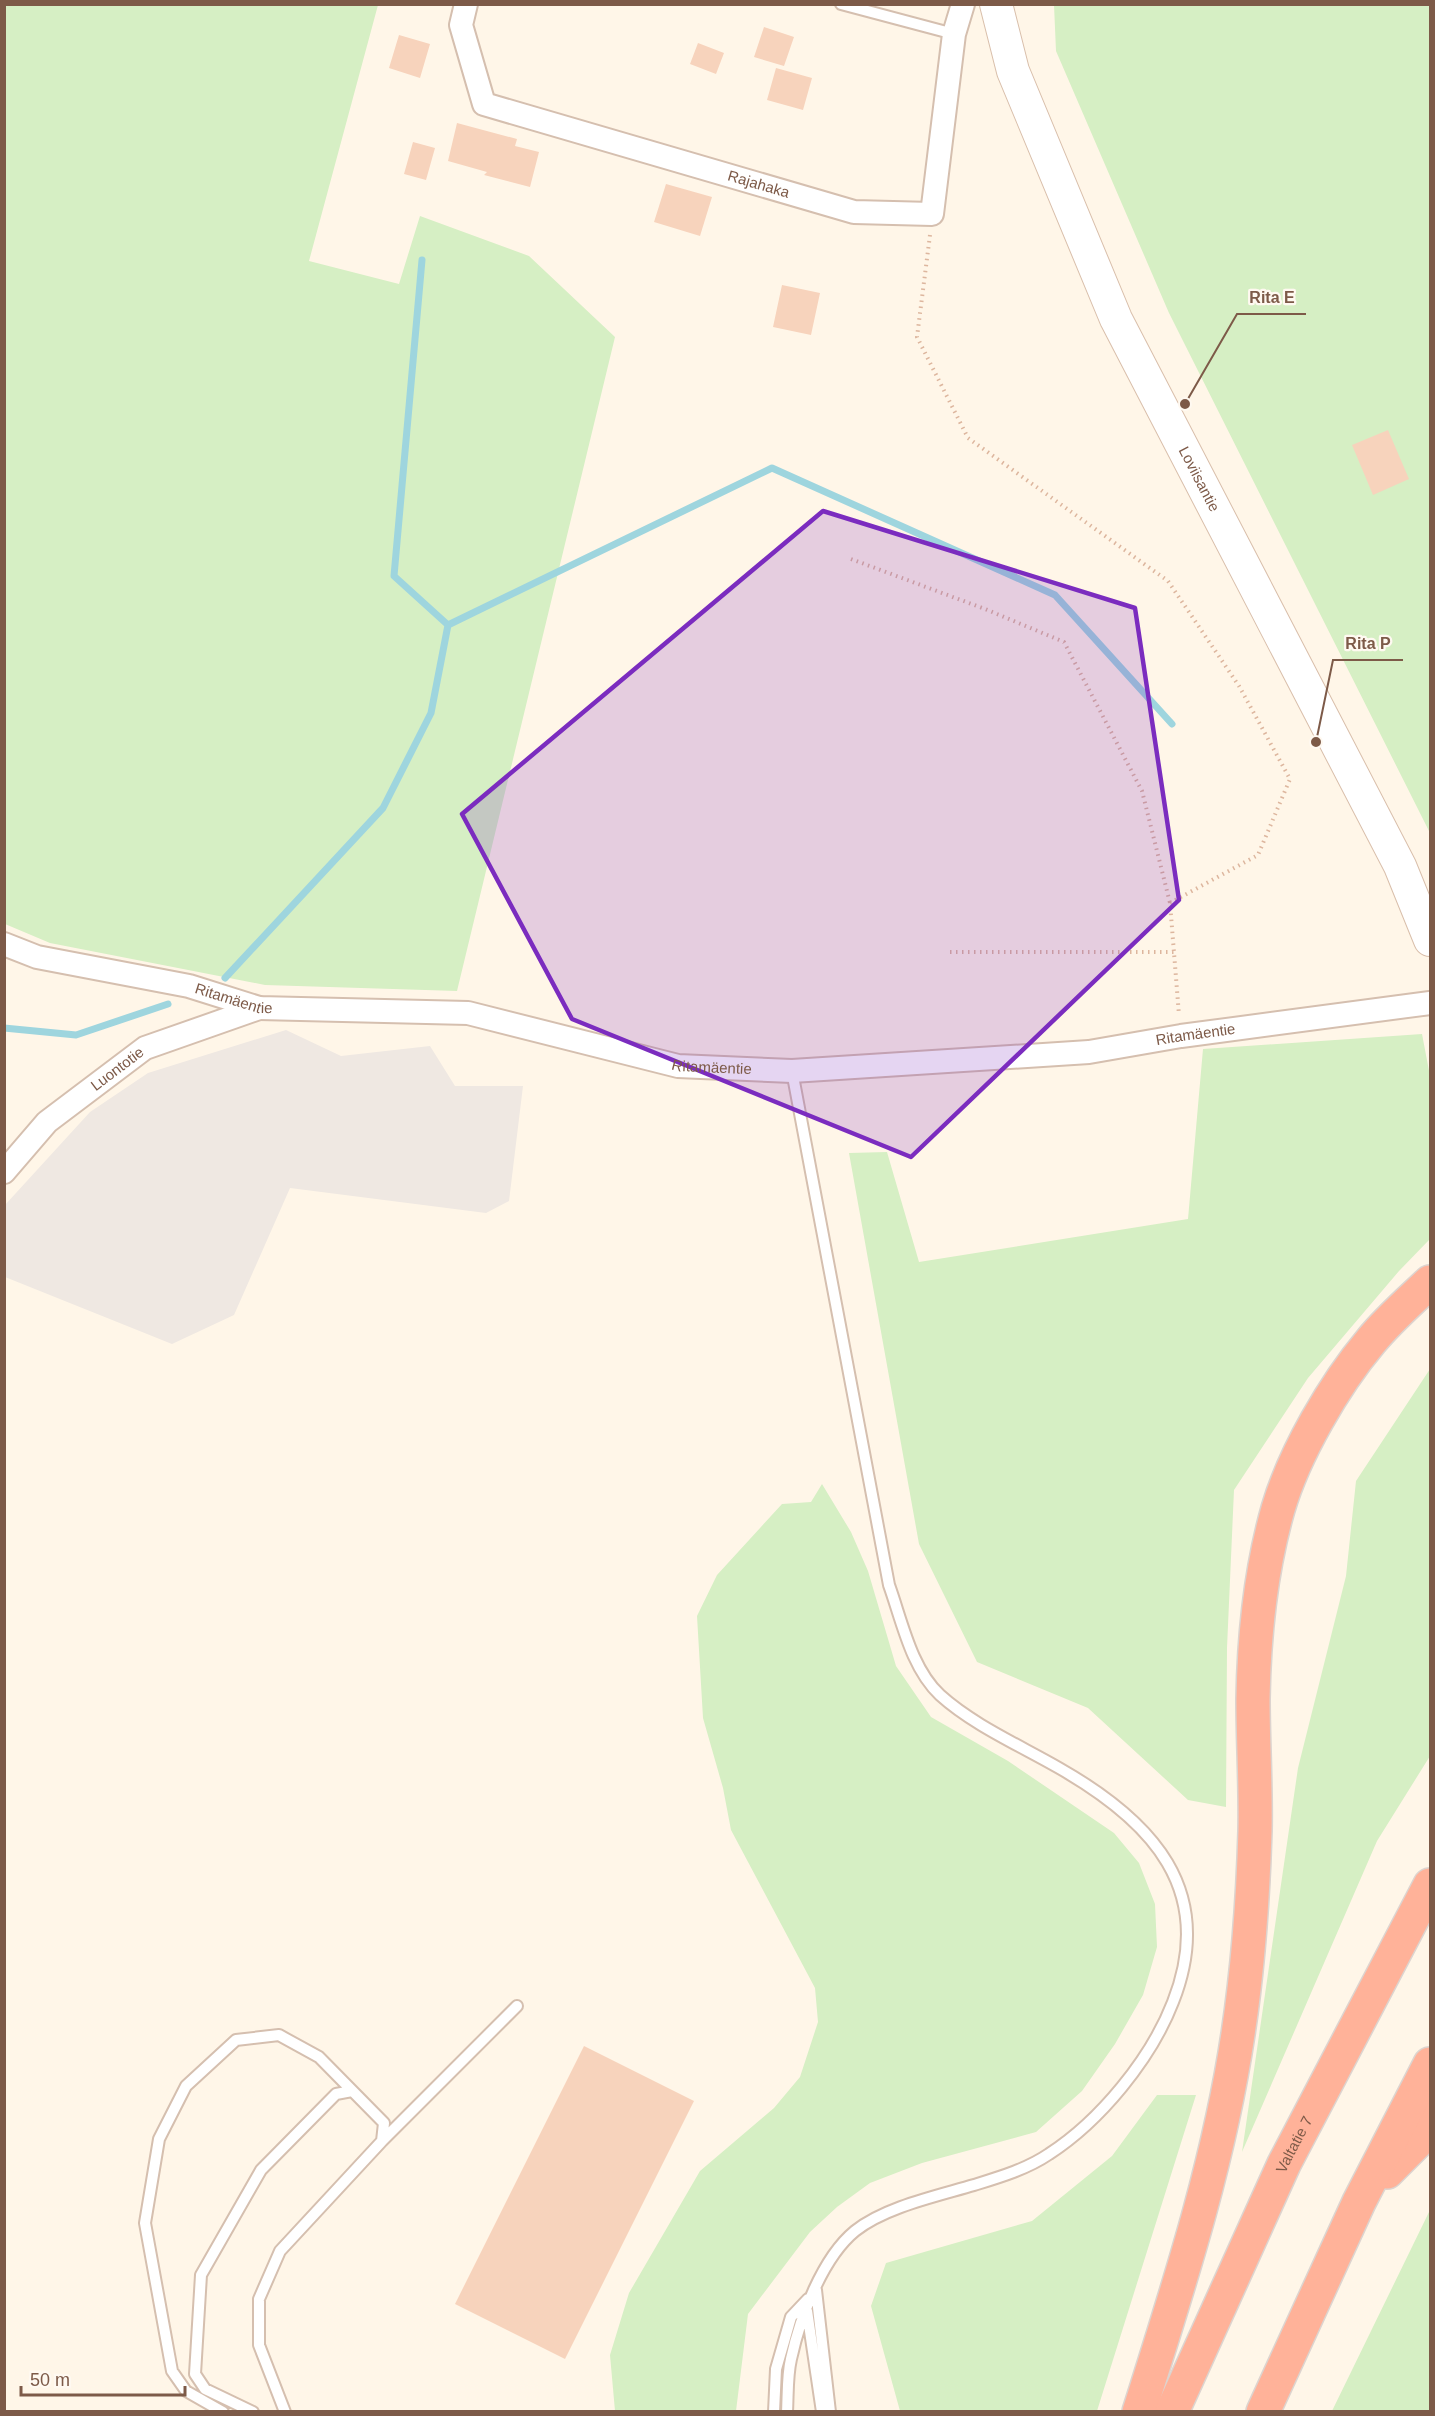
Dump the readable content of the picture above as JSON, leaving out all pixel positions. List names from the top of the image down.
{
  "streets": {
    "highway": ["Valtatie 7"],
    "main road": ["Loviisantie"],
    "street": ["Rajahaka", "Ritamäentie", "Luontotie"]
  },
  "crossings": [
    ["Ritamäentie", "Luontotie"]
  ],
  "places": ["Rita E", "Rita P"],
  "scale_bar": "50 m"
}
